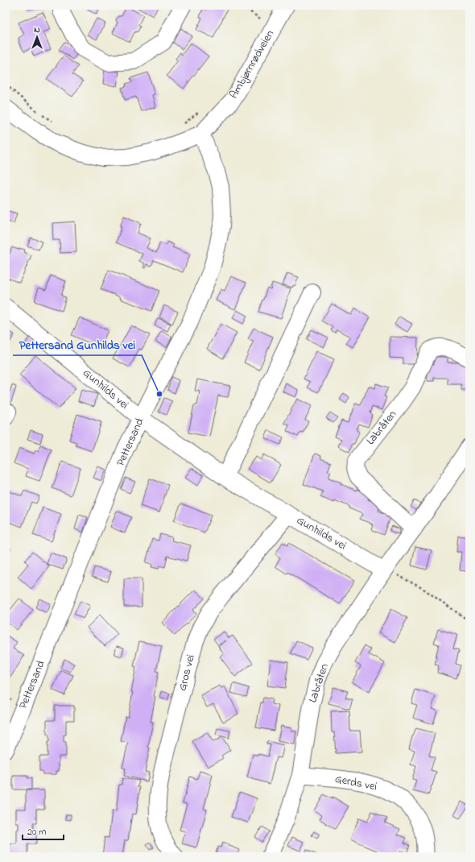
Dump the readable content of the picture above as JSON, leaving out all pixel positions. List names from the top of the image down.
{
  "streets": {
    "street": [
      "Ambjørnrødveien",
      "Gunhilds vei",
      "Labråten",
      "Pettersand",
      "Gros vei",
      "Gerds vei"
    ]
  },
  "crossings": [
    ["Ambjørnrødveien", "Pettersand"],
    ["Gunhilds vei", "Labråten"],
    ["Gunhilds vei", "Pettersand"],
    ["Gunhilds vei", "Gros vei"],
    ["Labråten", "Gerds vei"]
  ],
  "places": ["Pettersand Gunhilds vei"],
  "scale_bar": "20 m",
  "north": "top"
}
